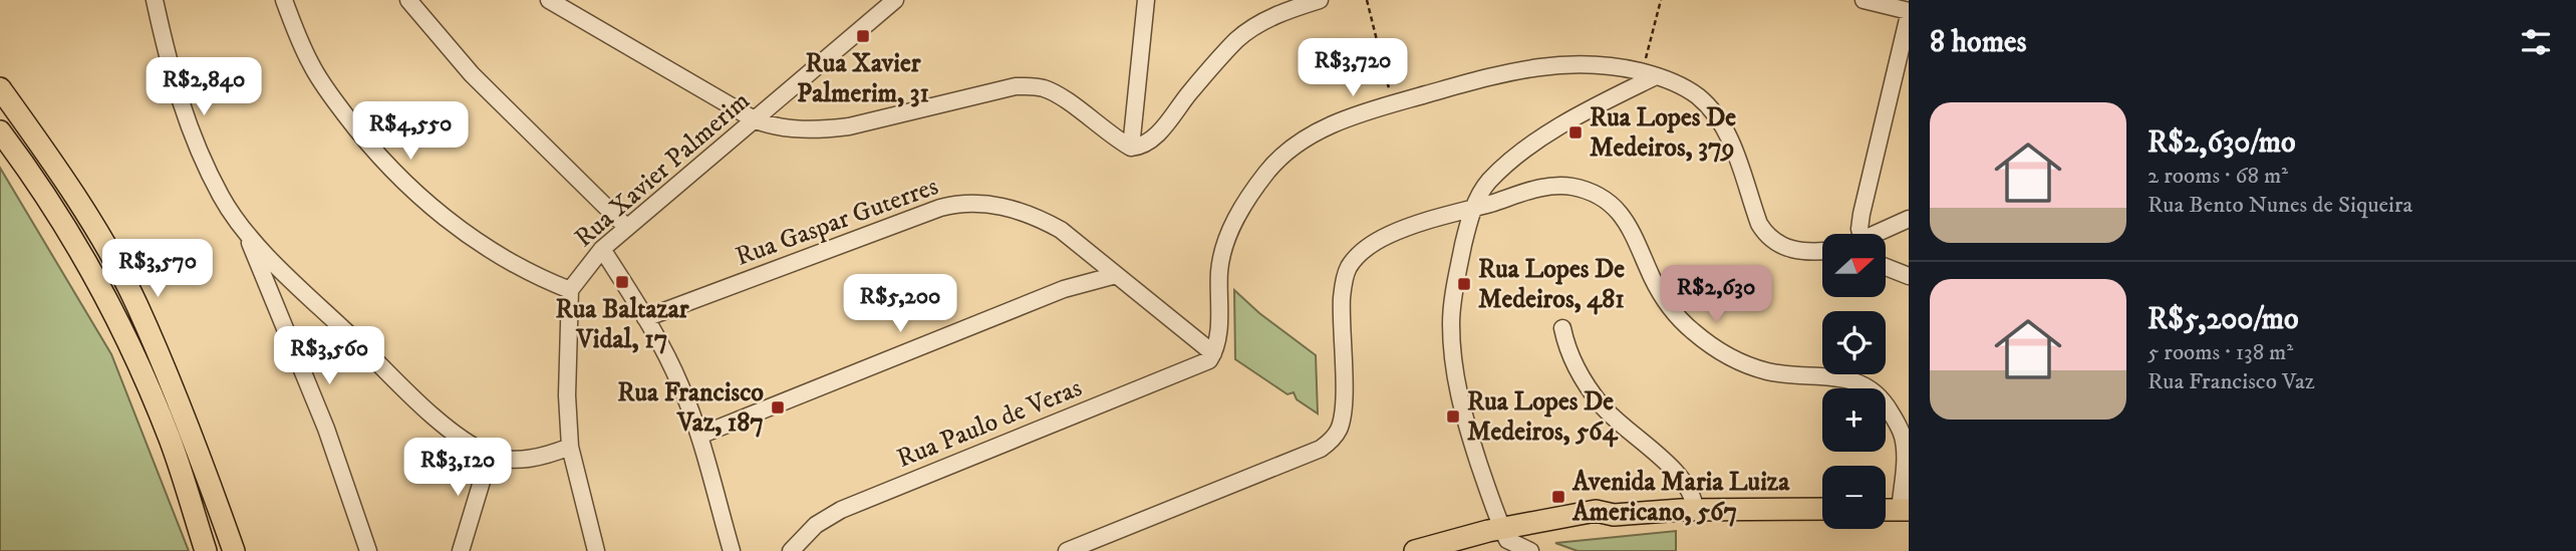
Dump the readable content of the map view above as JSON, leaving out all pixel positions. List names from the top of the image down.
{
  "streets": {
    "street": ["Rua Xavier Palmerim", "Rua Gaspar Guterres", "Rua Paulo de Veras"]
  },
  "crossings": [
    ["Rua Gaspar Guterres", "Rua Paulo de Veras"]
  ],
  "places": {
    "transit": [
      "Rua Xavier Palmerim, 31",
      "Rua Lopes De Medeiros, 379",
      "Rua Baltazar Vidal, 17",
      "Rua Lopes De Medeiros, 481",
      "Rua Francisco Vaz, 187",
      "Rua Lopes De Medeiros, 564",
      "Avenida Maria Luiza Americano, 567"
    ]
  },
  "north": "right",
  "page": {
    "heading": "8 homes",
    "price": [
      "R$3,720",
      "R$2,840",
      "R$4,550",
      "R$3,570",
      "R$2,630",
      "R$5,200",
      "R$3,560",
      "R$3,120"
    ],
    "list": [
      {
        "name": "R$2,630/mo",
        "note": "2 rooms · 68 m² · Rua Bento Nunes de Siqueira"
      },
      {
        "name": "R$5,200/mo",
        "note": "5 rooms · 138 m² · Rua Francisco Vaz"
      }
    ],
    "map_buttons": ["+", "−"]
  }
}
